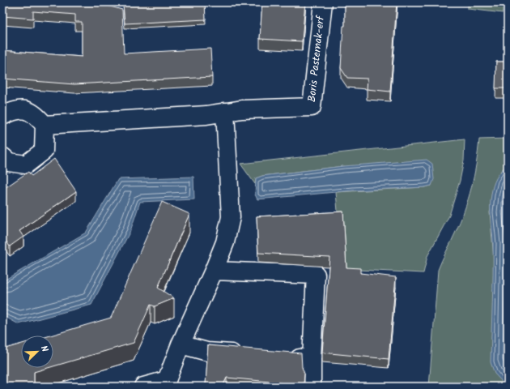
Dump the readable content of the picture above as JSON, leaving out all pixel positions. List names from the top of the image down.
{
  "streets": {
    "street": ["Boris Pasternak-erf"]
  },
  "north": "top right"
}
